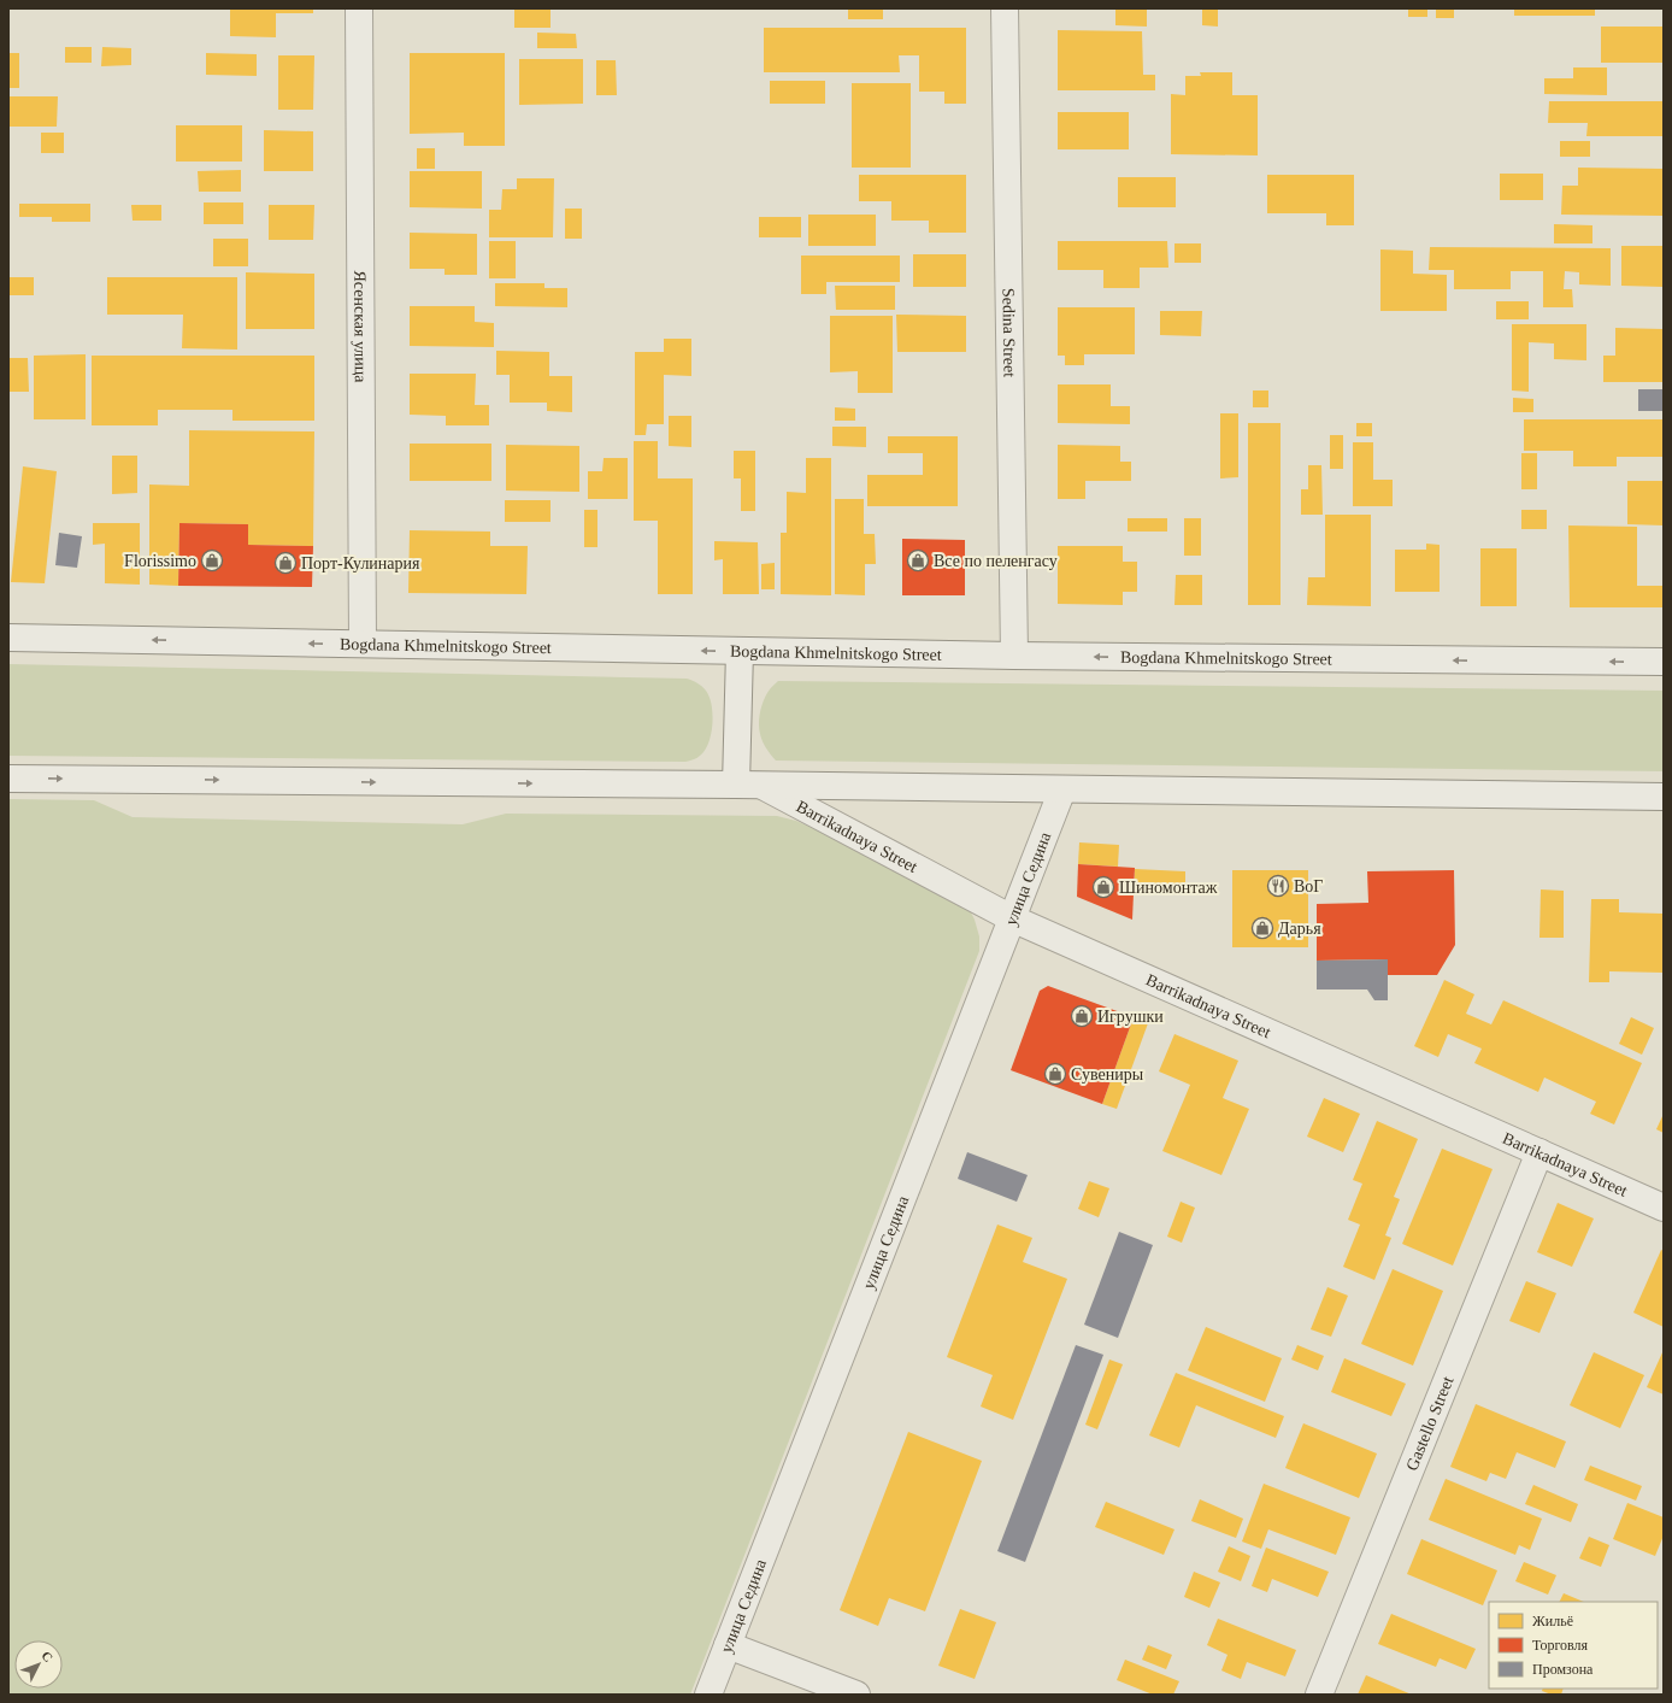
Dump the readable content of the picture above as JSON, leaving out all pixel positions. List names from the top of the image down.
{
  "streets": {
    "street": [
      "Ясенская улица",
      "Sedina Street",
      "Bogdana Khmelnitskogo Street",
      "Barrikadnaya Street",
      "улица Седина",
      "Gastello Street"
    ]
  },
  "crossings": [
    ["Ясенская улица", "Bogdana Khmelnitskogo Street"],
    ["Sedina Street", "Bogdana Khmelnitskogo Street"],
    ["Barrikadnaya Street", "улица Седина"],
    ["Barrikadnaya Street", "Gastello Street"]
  ],
  "places": {
    "shop": [
      "Florissimo",
      "Все по пеленгасу",
      "Порт-Кулинария",
      "Шиномонтаж",
      "Дарья",
      "Игрушки",
      "Сувениры"
    ],
    "restaurant": ["ВоГ"]
  },
  "legend": ["Жильё", "Торговля", "Промзона"],
  "north": "top right"
}
